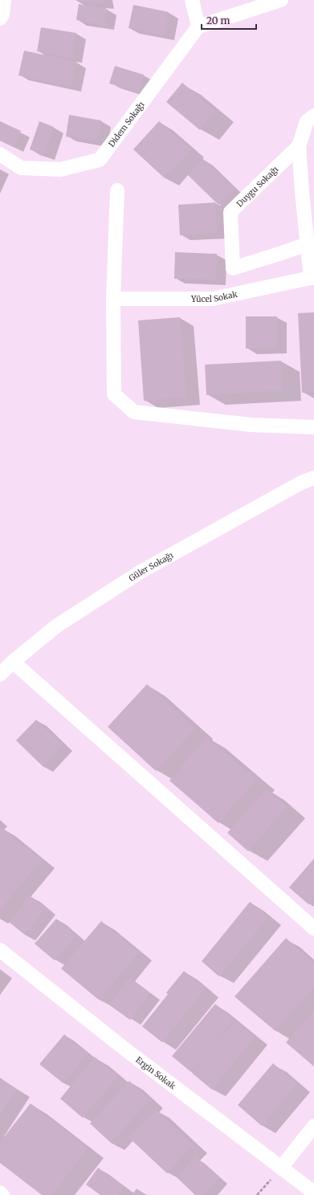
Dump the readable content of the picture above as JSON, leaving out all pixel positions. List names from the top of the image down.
{
  "streets": {
    "street": [
      "Didem Sokağı",
      "Duygu Sokağı",
      "Yücel Sokak",
      "Güler Sokağı",
      "Ergin Sokak"
    ]
  },
  "scale_bar": "20 m"
}
